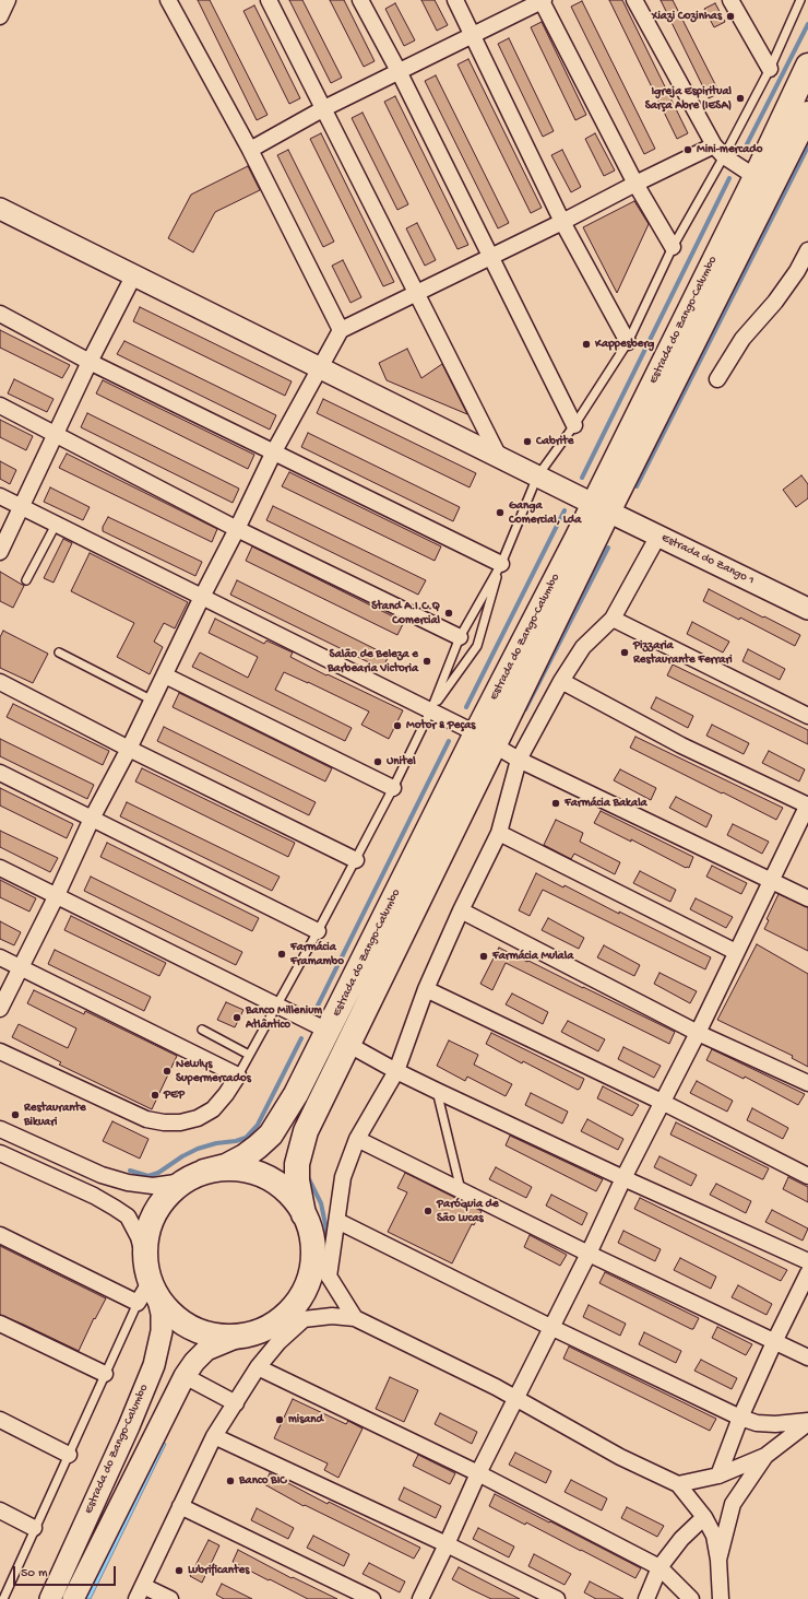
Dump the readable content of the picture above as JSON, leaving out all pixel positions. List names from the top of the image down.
{
  "streets": {
    "main road": ["Estrada do Zango-Calumbo"],
    "street": ["Estrada do Zango 1"]
  },
  "crossings": [
    ["Estrada do Zango-Calumbo", "Estrada do Zango 1"]
  ],
  "places": [
    "Xiazi Cozinhas",
    "Igreja Espiritual Sarça Abre (IESA)",
    "Mini-mercado",
    "Kappesberg",
    "Cabrite",
    "Ganga Comercial, Lda",
    "Stand A.I.C.Q Comercial",
    "Pizzaria Restaurante Ferrari",
    "Salão de Beleza e Barbearia Victoria",
    "Motor & Peças",
    "Unitel",
    "Farmácia Bakala",
    "Farmácia Framambo",
    "Farmácia Mulala",
    "Banco Millenium Atlântico",
    "Newlys Supermercados",
    "PEP",
    "Restaurante Bikuari",
    "Paróquia de São Lucas",
    "misand",
    "Banco BIC",
    "Lubrificantes"
  ],
  "scale_bar": "50 m"
}
